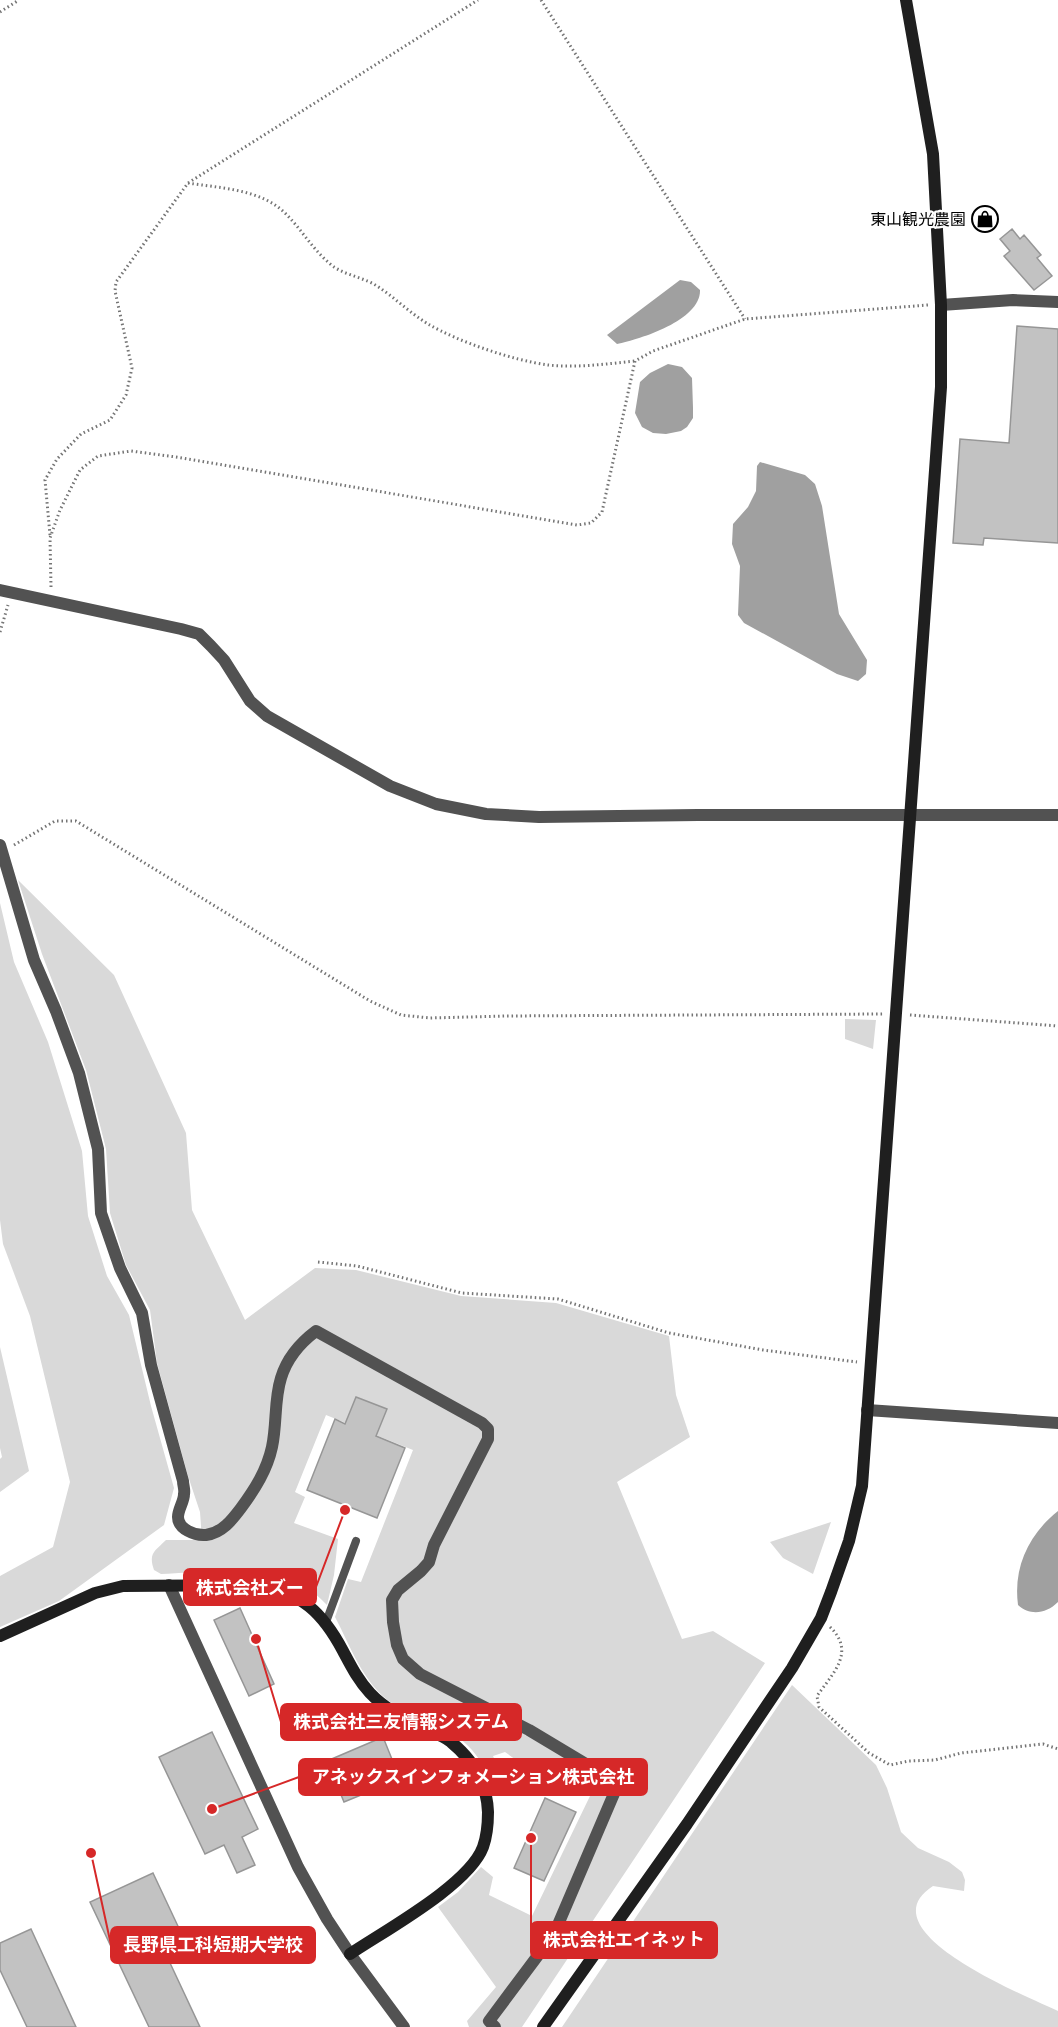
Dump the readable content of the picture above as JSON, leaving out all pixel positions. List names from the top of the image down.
{
  "places": {
    "shop": ["東山観光農園"],
    "other": [
      "株式会社ズー",
      "株式会社三友情報システム",
      "アネックスインフォメーション株式会社",
      "株式会社エイネット",
      "長野県工科短期大学校"
    ]
  }
}
